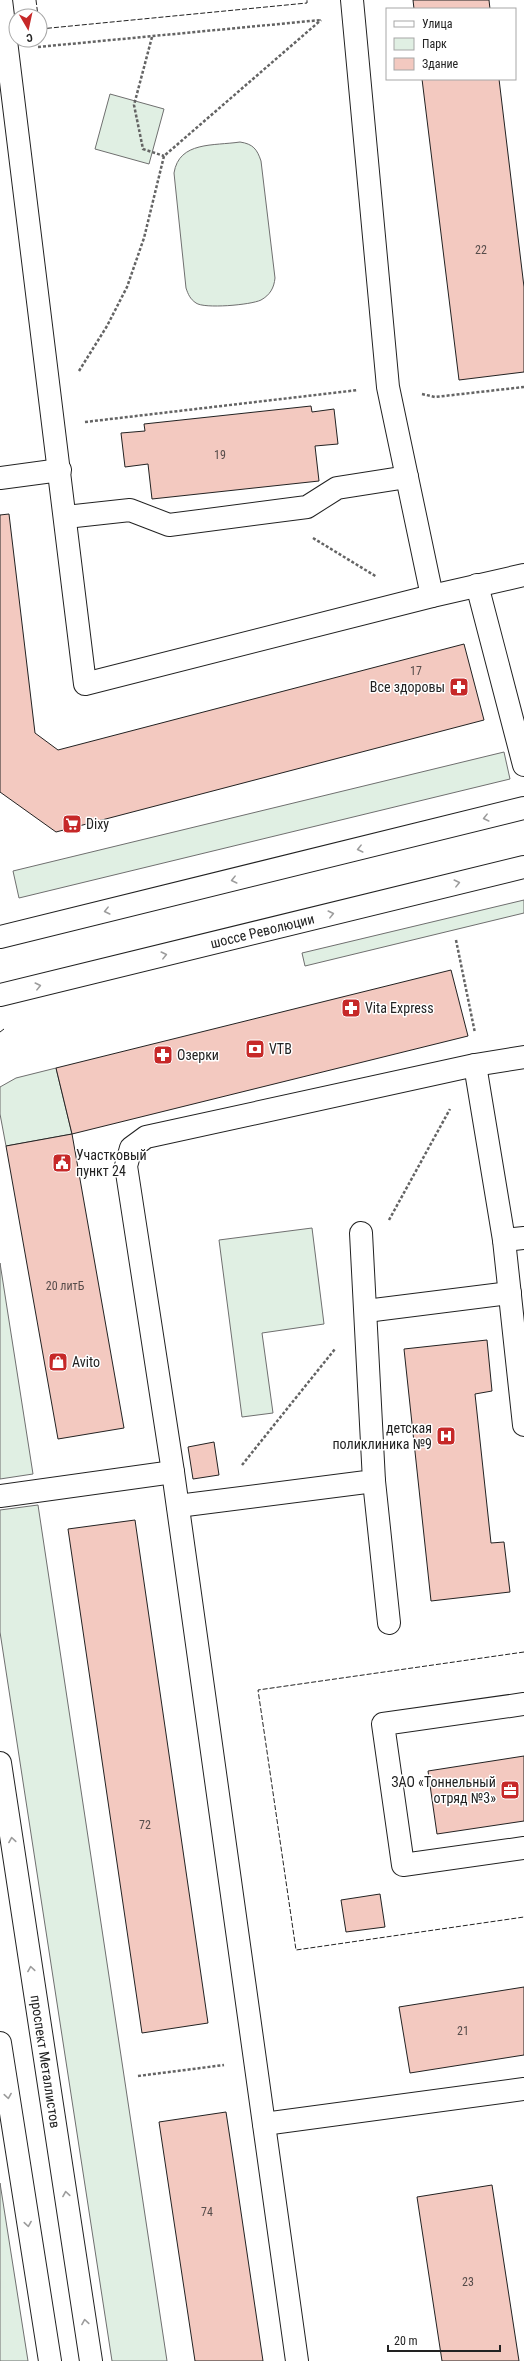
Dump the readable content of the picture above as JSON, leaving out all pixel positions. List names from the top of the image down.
{
  "streets": {
    "main road": ["шоссе Революции", "проспект Металлистов"]
  },
  "places": {
    "pharmacy": ["Все здоровы", "Vita Express", "Озерки"],
    "supermarket": ["Dixy"],
    "bank": ["VTB"],
    "public building": ["Участковый пункт 24"],
    "shop": ["Avito"],
    "hospital": ["детская поликлиника №9"],
    "office": ["ЗАО «Тоннельный отряд №3»"]
  },
  "house_numbers": [
    "22",
    "19",
    "17",
    "20 литБ",
    "72",
    "21",
    "74",
    "23"
  ],
  "legend": ["Улица", "Парк", "Здание"],
  "scale_bar": "20 m",
  "north": "bottom"
}
